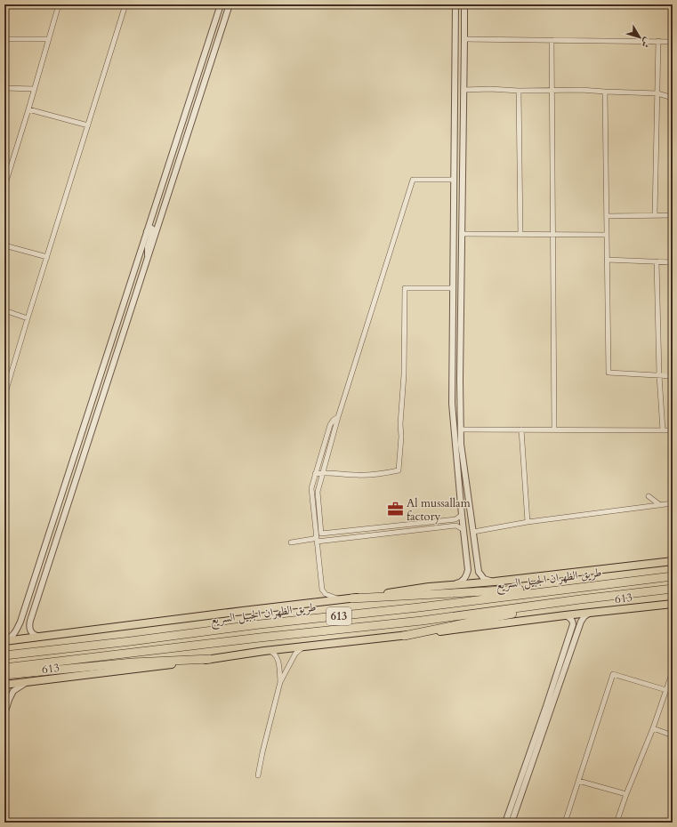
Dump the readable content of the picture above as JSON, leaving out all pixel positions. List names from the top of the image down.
{
  "streets": {
    "highway": ["طريق الظهران الجبيل السريع", "613"]
  },
  "places": {
    "office": ["Al mussallam factory"]
  },
  "north": "bottom right"
}
